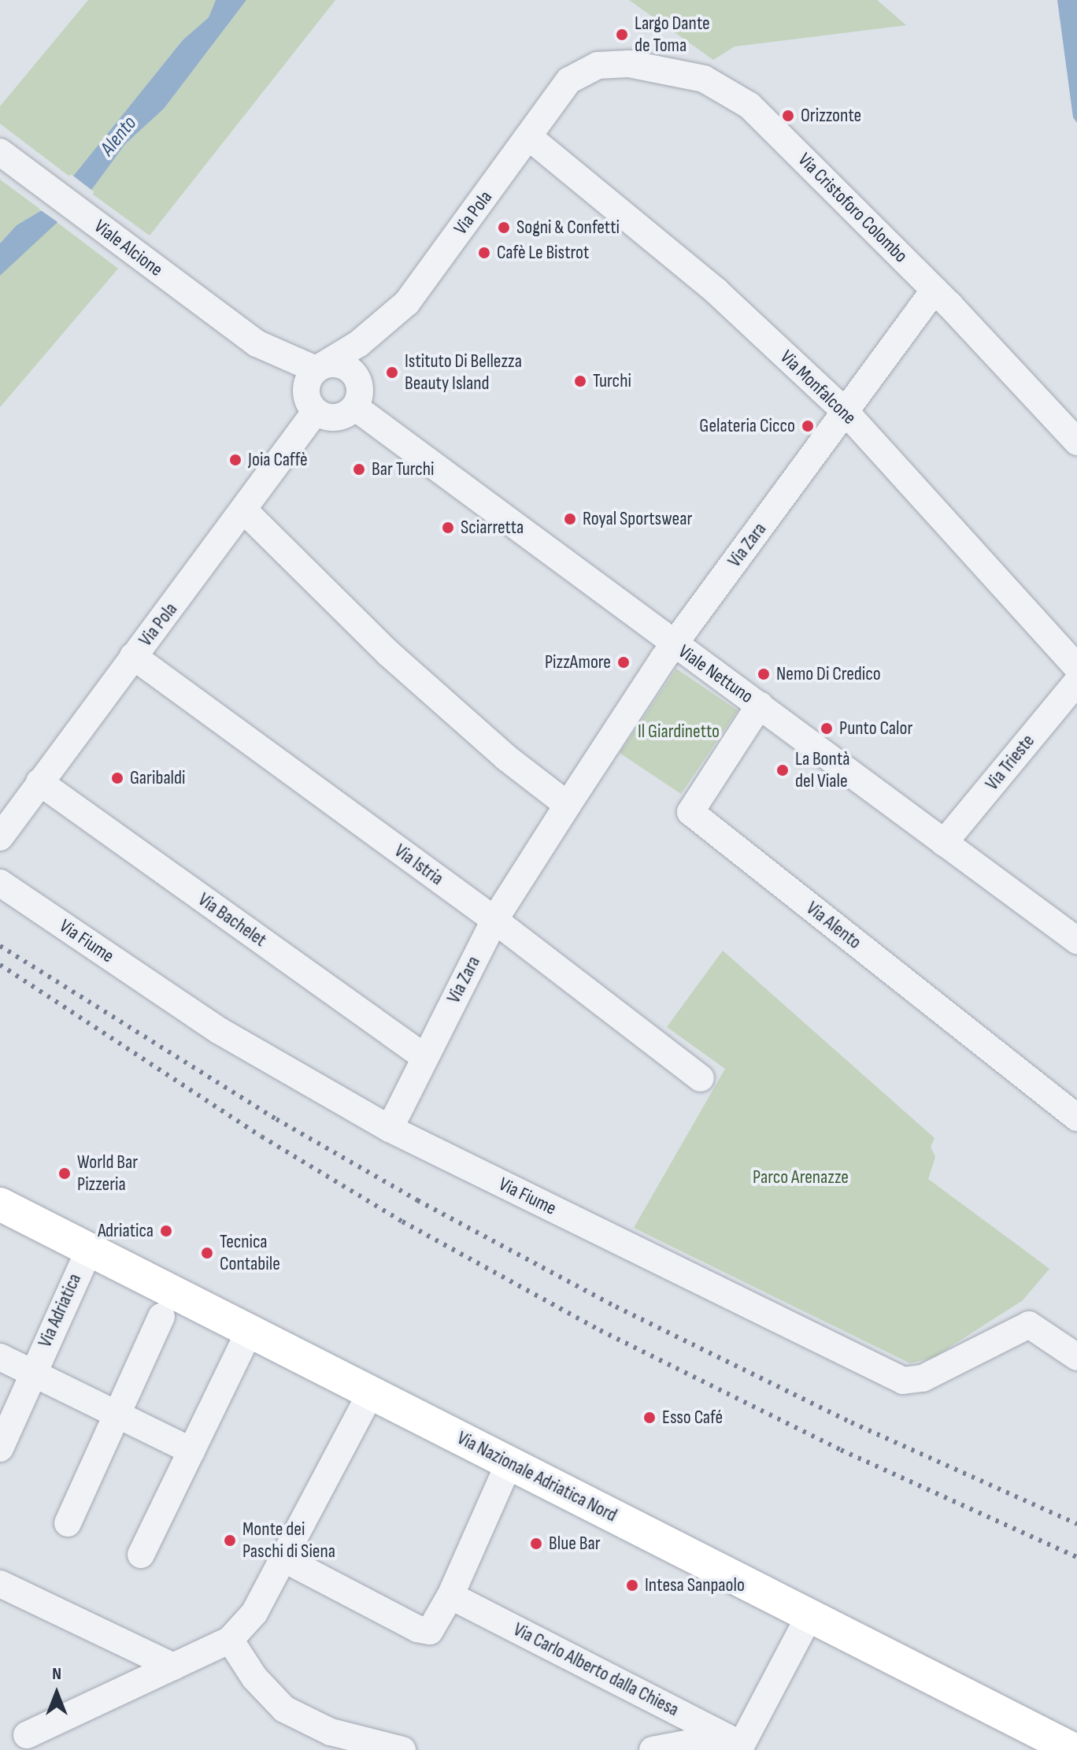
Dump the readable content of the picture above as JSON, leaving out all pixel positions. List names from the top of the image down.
{
  "streets": {
    "main road": ["Via Nazionale Adriatica Nord"],
    "street": [
      "Via Cristoforo Colombo",
      "Via Pola",
      "Viale Alcione",
      "Via Monfalcone",
      "Via Zara",
      "Viale Nettuno",
      "Via Trieste",
      "Via Istria",
      "Via Bachelet",
      "Via Alento",
      "Via Fiume",
      "Via Adriatica",
      "Via Carlo Alberto dalla Chiesa"
    ]
  },
  "crossings": [
    ["Via Cristoforo Colombo", "Via Pola"],
    ["Via Cristoforo Colombo", "Via Zara"],
    ["Via Pola", "Viale Alcione"],
    ["Via Pola", "Via Monfalcone"],
    ["Via Pola", "Viale Nettuno"],
    ["Via Pola", "Via Istria"],
    ["Via Pola", "Via Bachelet"],
    ["Viale Alcione", "Viale Nettuno"],
    ["Via Monfalcone", "Via Zara"],
    ["Via Zara", "Viale Nettuno"],
    ["Via Zara", "Via Istria"],
    ["Via Zara", "Via Bachelet"],
    ["Via Zara", "Via Fiume"],
    ["Viale Nettuno", "Via Trieste"],
    ["Viale Nettuno", "Via Alento"],
    ["Via Adriatica", "Via Nazionale Adriatica Nord"]
  ],
  "water": ["Alento"],
  "parks": ["Il Giardinetto", "Parco Arenazze"],
  "places": [
    "Largo Dante de Toma",
    "Orizzonte",
    "Sogni & Confetti",
    "Cafè Le Bistrot",
    "Istituto Di Bellezza Beauty Island",
    "Turchi",
    "Gelateria Cicco",
    "Joia Caffè",
    "Bar Turchi",
    "Royal Sportswear",
    "Sciarretta",
    "PizzAmore",
    "Nemo Di Credico",
    "Punto Calor",
    "La Bontà del Viale",
    "Garibaldi",
    "World Bar Pizzeria",
    "Adriatica",
    "Tecnica Contabile",
    "Esso Café",
    "Monte dei Paschi di Siena",
    "Blue Bar",
    "Intesa Sanpaolo"
  ],
  "north": "top"
}
